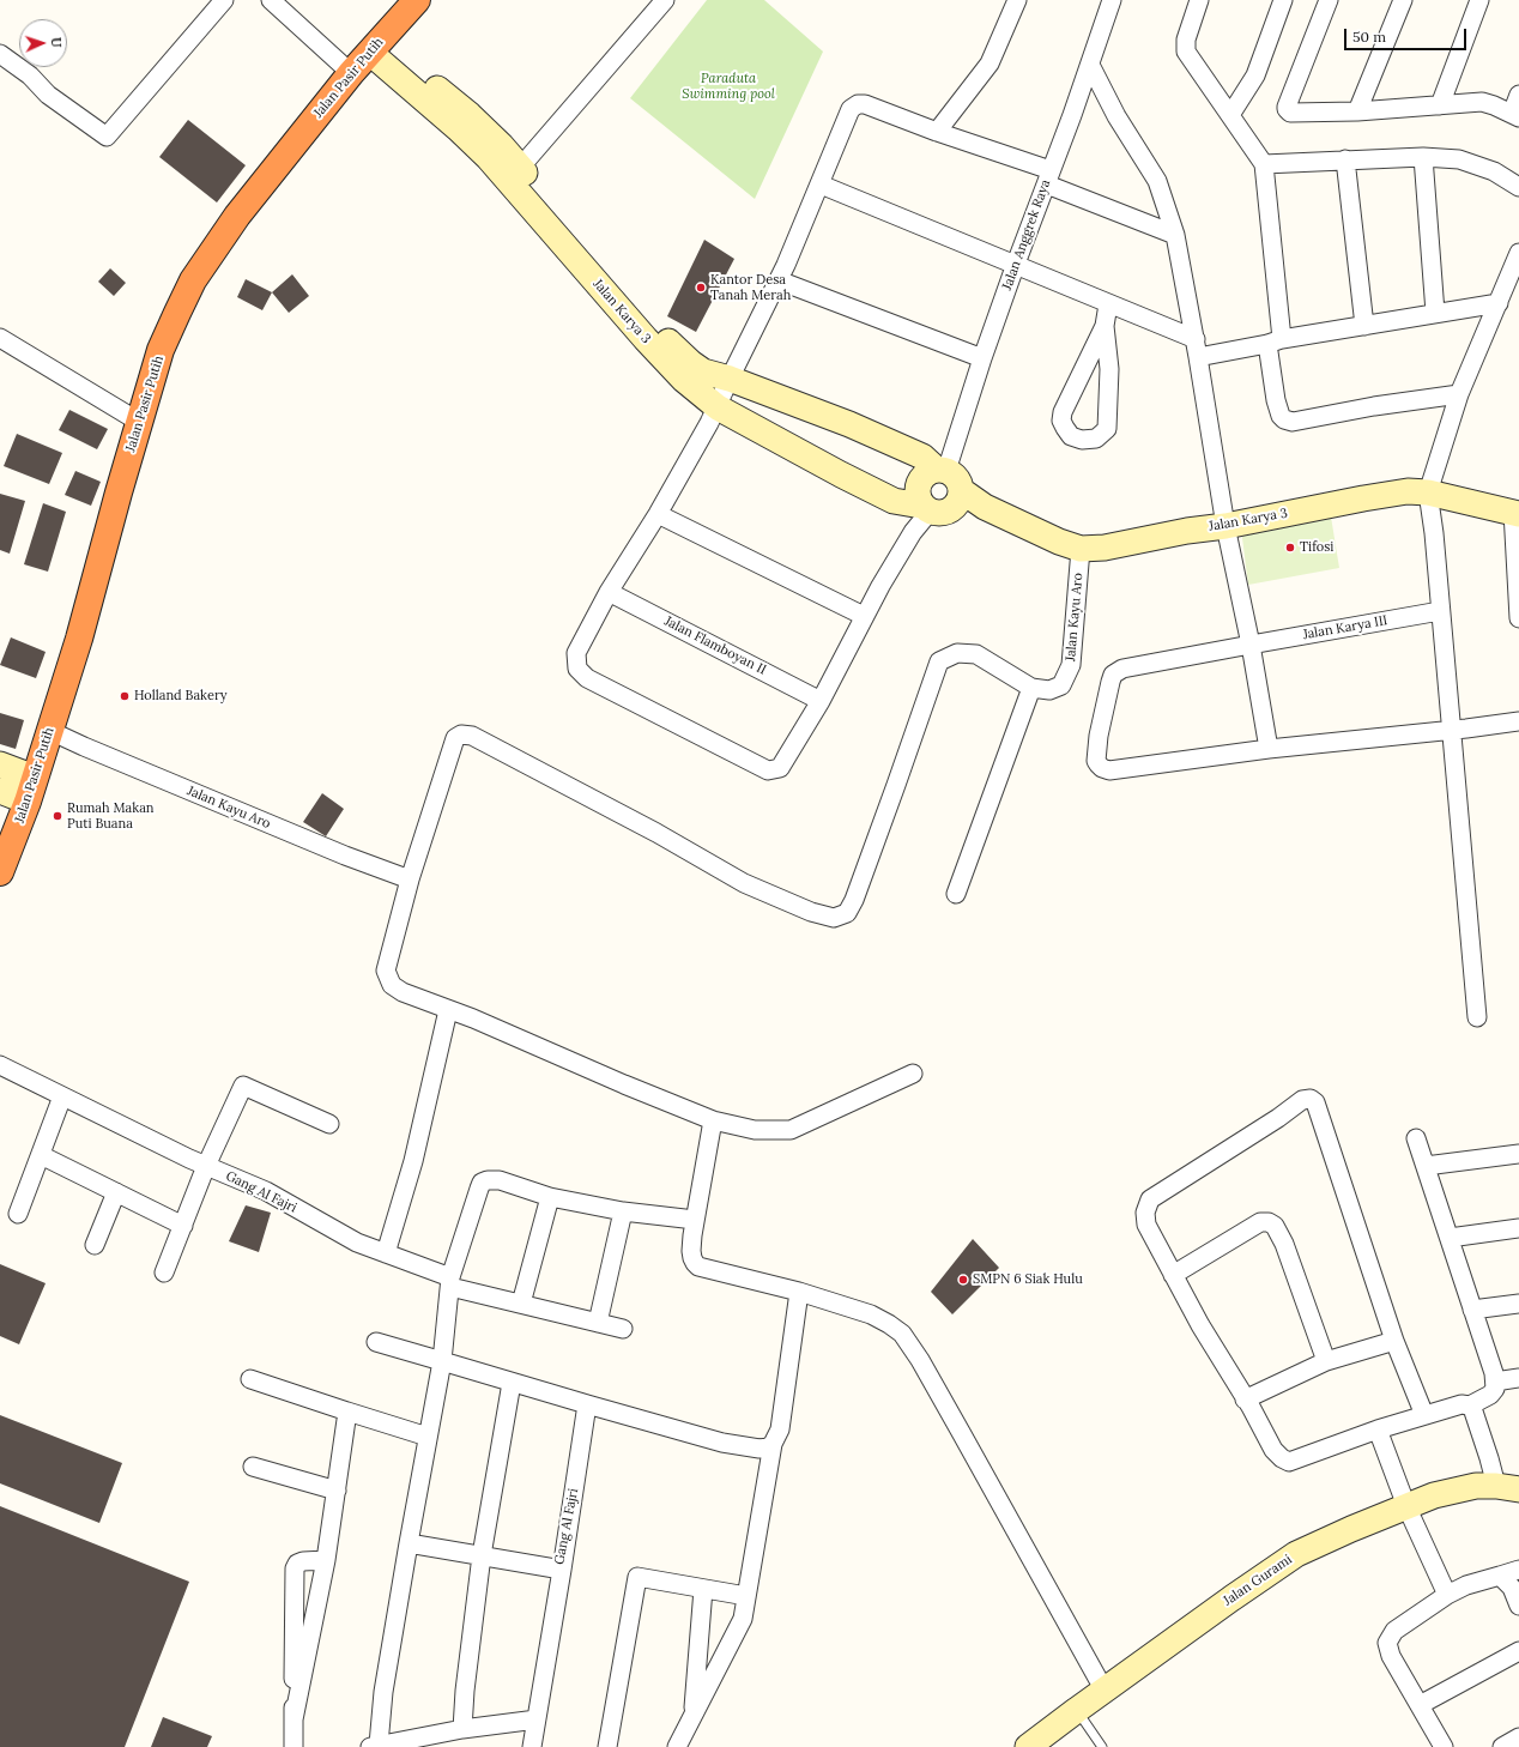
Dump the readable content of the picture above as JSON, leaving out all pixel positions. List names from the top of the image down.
{
  "streets": {
    "highway": ["Jalan Pasir Putih"],
    "street": [
      "Jalan Anggrek Raya",
      "Jalan Karya 3",
      "Jalan Kayu Aro",
      "Jalan Karya III",
      "Jalan Flamboyan II",
      "Gang Al Fajri",
      "Jalan Gurami"
    ]
  },
  "crossings": [
    ["Jalan Pasir Putih", "Jalan Karya 3"],
    ["Jalan Pasir Putih", "Jalan Kayu Aro"],
    ["Jalan Anggrek Raya", "Jalan Karya 3"],
    ["Jalan Karya 3", "Jalan Kayu Aro"]
  ],
  "parks": ["Paraduta Swimming pool"],
  "places": [
    "Kantor Desa Tanah Merah",
    "Tifosi",
    "Holland Bakery",
    "Rumah Makan Puti Buana",
    "SMPN 6 Siak Hulu"
  ],
  "scale_bar": "50 m",
  "north": "right"
}
